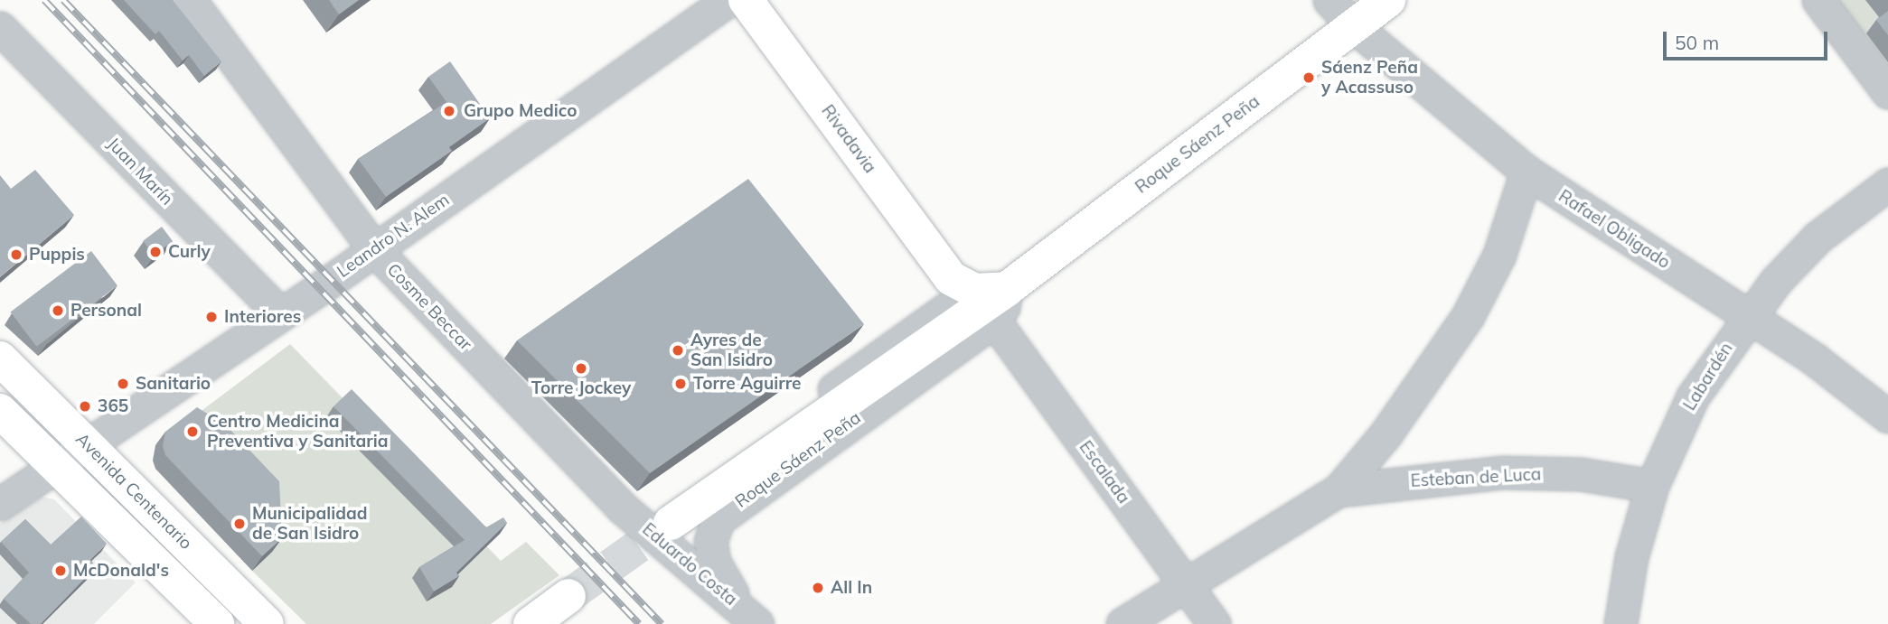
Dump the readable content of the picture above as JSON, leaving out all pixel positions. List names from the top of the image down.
{
  "streets": {
    "main road": ["Rivadavia", "Roque Sáenz Peña", "Avenida Centenario"],
    "street": [
      "Juan Marín",
      "Rafael Obligado",
      "Leandro N. Alem",
      "Cosme Beccar",
      "Labardén",
      "Escalada",
      "Esteban de Luca",
      "Eduardo Costa"
    ]
  },
  "crossings": [
    ["Rivadavia", "Roque Sáenz Peña"],
    ["Roque Sáenz Peña", "Rafael Obligado"],
    ["Roque Sáenz Peña", "Cosme Beccar"],
    ["Roque Sáenz Peña", "Escalada"],
    ["Roque Sáenz Peña", "Eduardo Costa"],
    ["Juan Marín", "Leandro N. Alem"],
    ["Rafael Obligado", "Labardén"],
    ["Leandro N. Alem", "Cosme Beccar"],
    ["Leandro N. Alem", "Avenida Centenario"],
    ["Cosme Beccar", "Eduardo Costa"],
    ["Labardén", "Esteban de Luca"]
  ],
  "places": [
    "Sáenz Peña y Acassuso",
    "Grupo Medico",
    "Curly",
    "Puppis",
    "Personal",
    "Interiores",
    "Ayres de San Isidro",
    "Torre Jockey",
    "Sanitario",
    "Torre Aguirre",
    "365",
    "Centro Medicina Preventiva y Sanitaria",
    "Municipalidad de San Isidro",
    "McDonald's",
    "All In"
  ],
  "scale_bar": "50 m"
}
